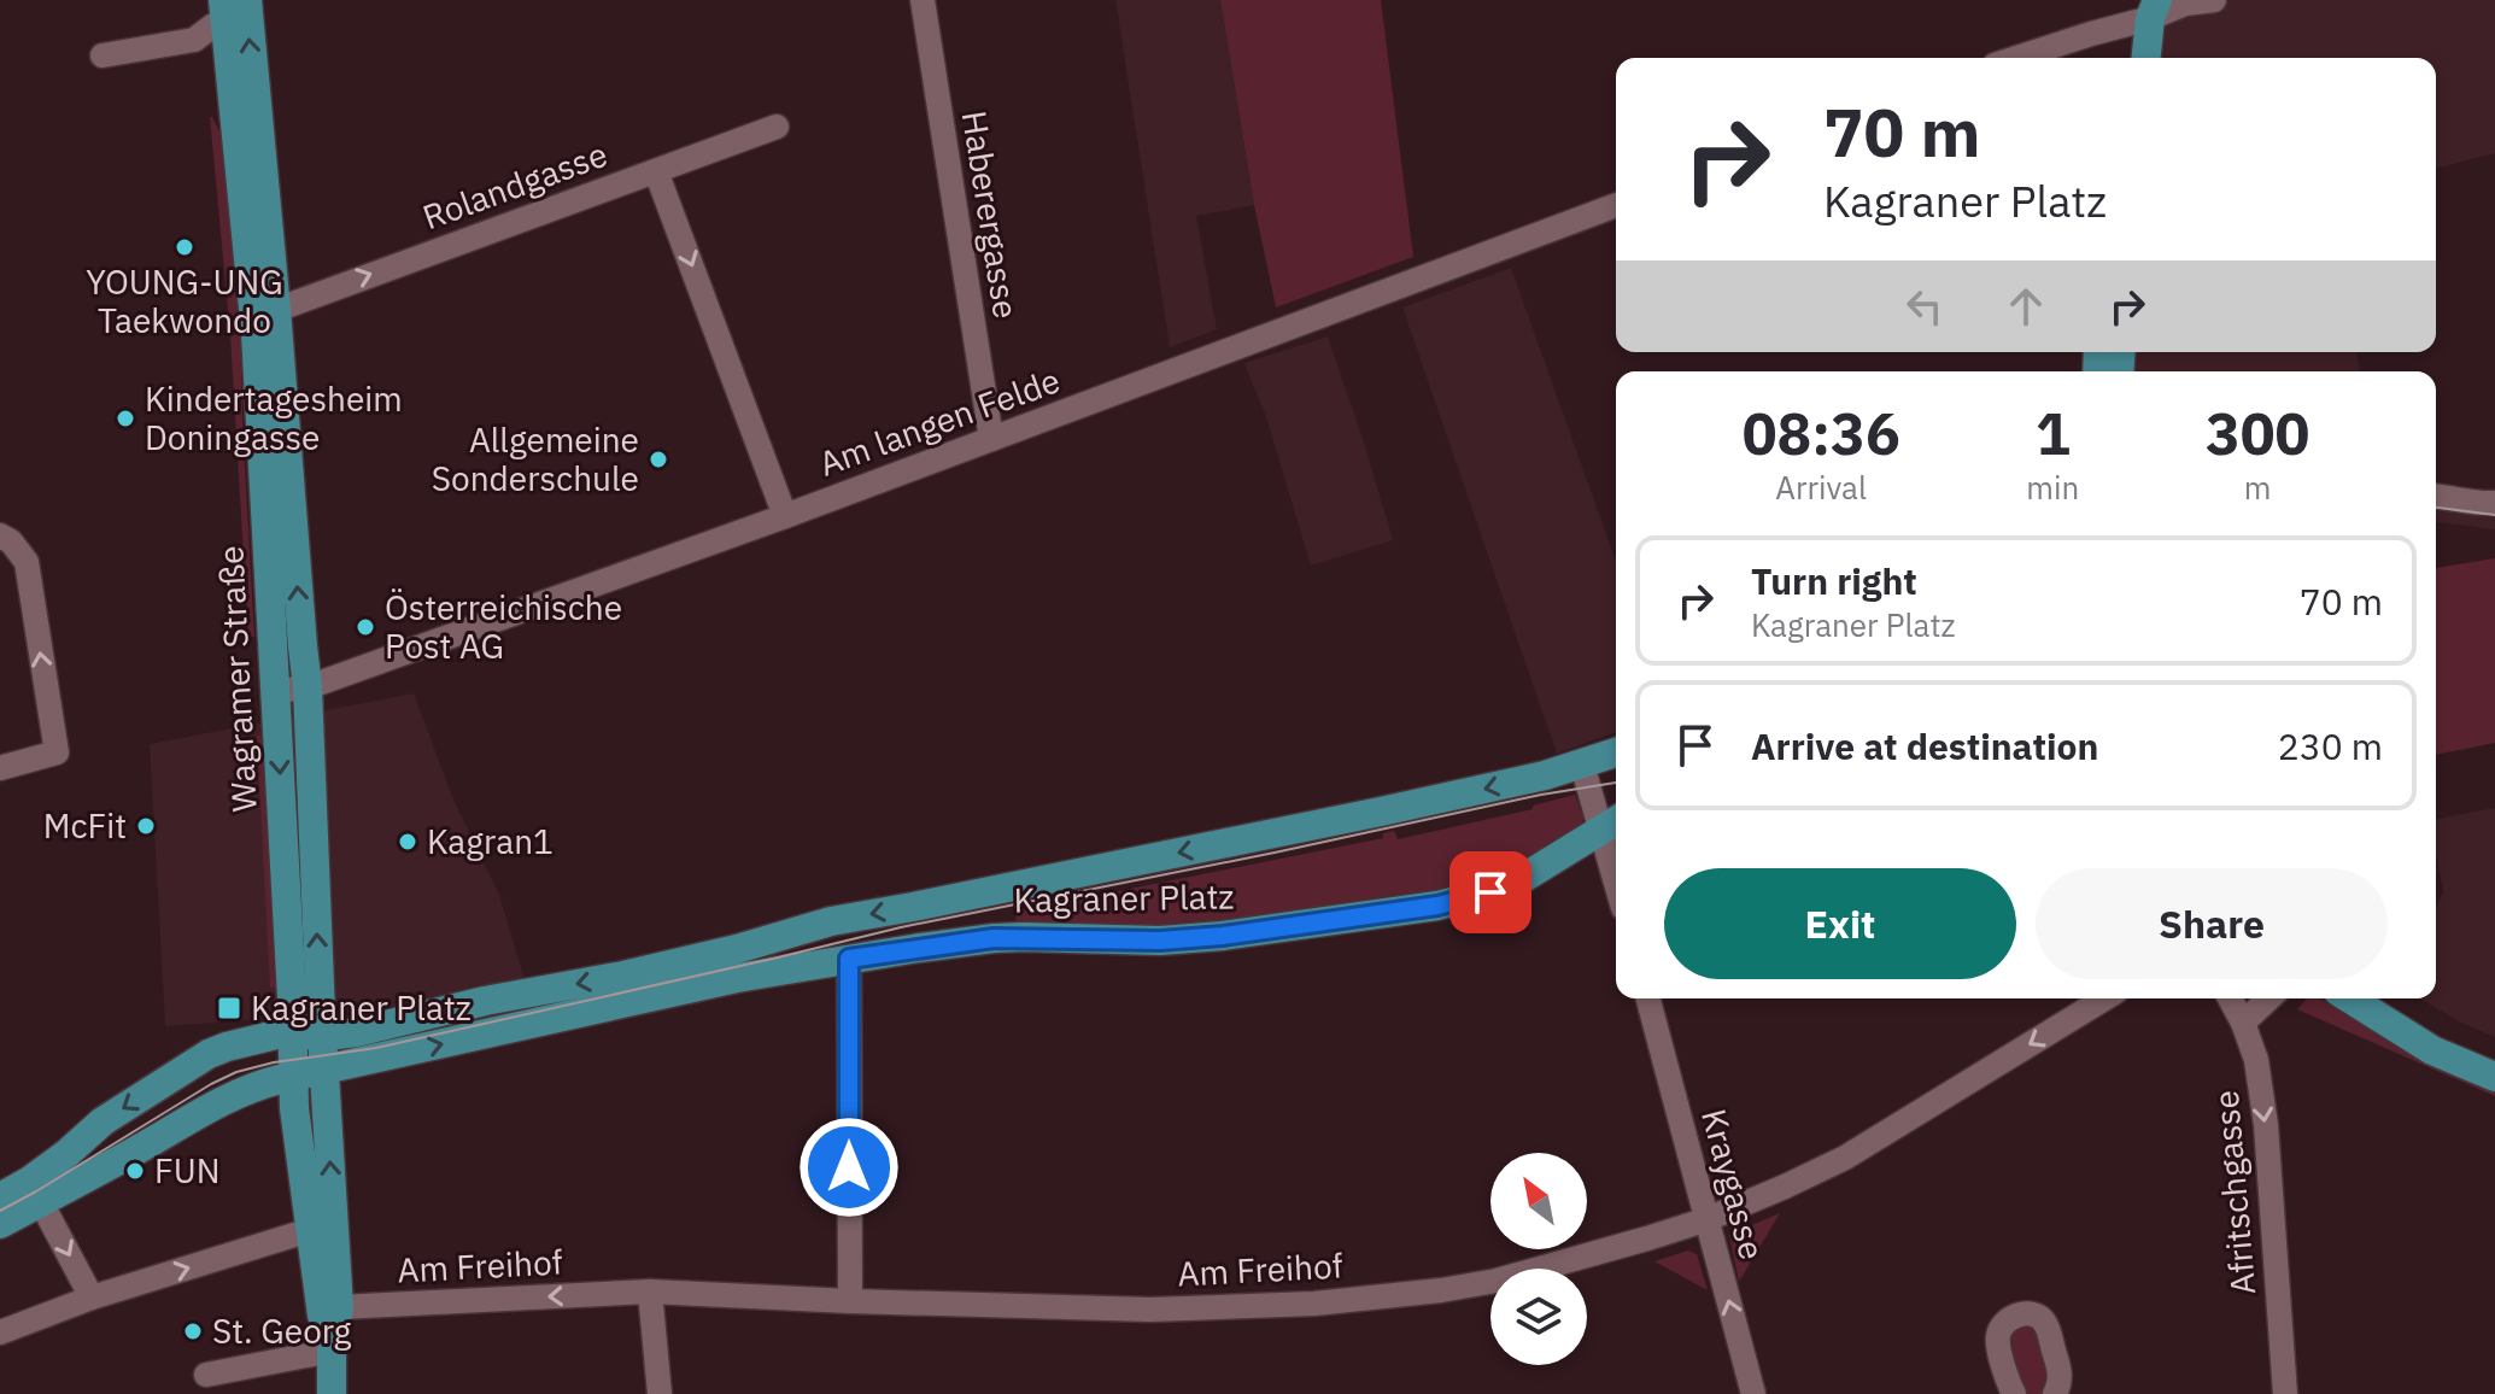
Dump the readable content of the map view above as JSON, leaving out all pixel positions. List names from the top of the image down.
{
  "streets": {
    "main road": ["Wagramer Straße", "Kagraner Platz"],
    "street": [
      "Rolandgasse",
      "Haberergasse",
      "Am langen Felde",
      "Kraygasse",
      "Afritschgasse",
      "Am Freihof"
    ]
  },
  "crossings": [
    ["Rolandgasse", "Wagramer Straße"],
    ["Haberergasse", "Am langen Felde"],
    ["Am langen Felde", "Wagramer Straße"],
    ["Wagramer Straße", "Kagraner Platz"],
    ["Wagramer Straße", "Am Freihof"],
    ["Kraygasse", "Am Freihof"]
  ],
  "one_way": [
    "Rolandgasse",
    "Kraygasse",
    "Afritschgasse",
    "Am Freihof"
  ],
  "places": {
    "other": [
      "YOUNG-UNG Taekwondo",
      "Kindertagesheim Doningasse",
      "Allgemeine Sonderschule",
      "Österreichische Post AG",
      "McFit",
      "Kagran1",
      "FUN",
      "St. Georg"
    ],
    "transit": ["Kagraner Platz"]
  },
  "north": "top left",
  "page": {
    "turn": ["70 m", "Kagraner Platz"],
    "eta": [
      "08:36",
      "Arrival",
      "1",
      "min",
      "300",
      "m"
    ],
    "list": [
      {
        "name": "Turn right",
        "note": "Kagraner Platz",
        "value": "70 m"
      },
      {
        "name": "Arrive at destination",
        "value": "230 m"
      }
    ],
    "buttons": ["Exit", "Share"]
  }
}
